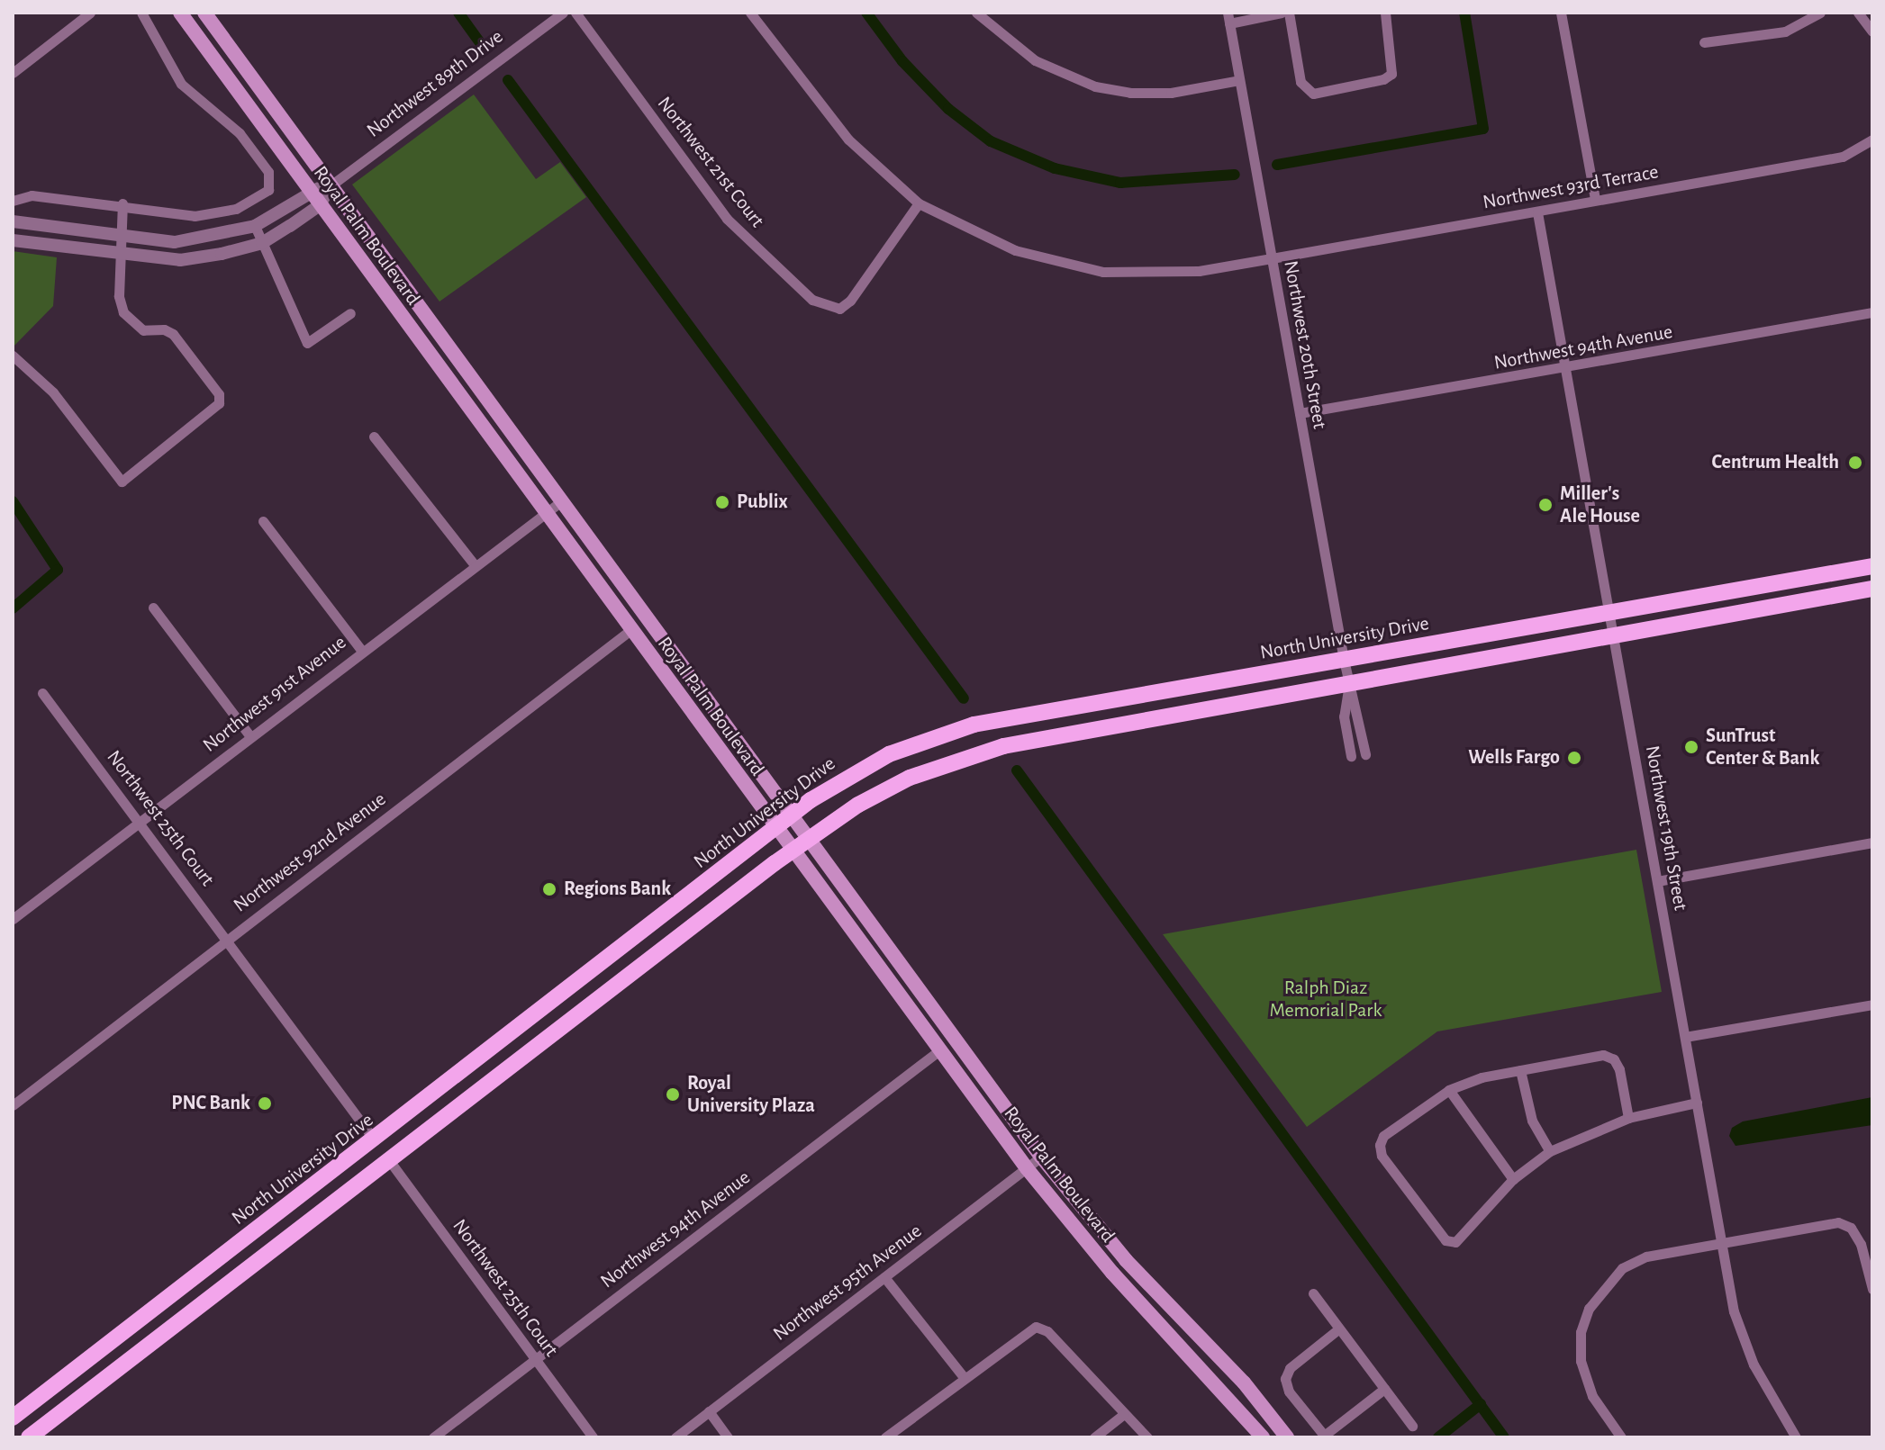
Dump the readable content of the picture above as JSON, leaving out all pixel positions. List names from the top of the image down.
{
  "streets": {
    "main road": ["Royal Palm Boulevard", "North University Drive"],
    "street": [
      "Northwest 89th Drive",
      "Northwest 21st Court",
      "Northwest 93rd Terrace",
      "Northwest 20th Street",
      "Northwest 94th Avenue",
      "Northwest 91st Avenue",
      "Northwest 25th Court",
      "Northwest 19th Street",
      "Northwest 92nd Avenue",
      "Northwest 95th Avenue"
    ]
  },
  "crossings": [
    ["Northwest 89th Drive", "Royal Palm Boulevard"],
    ["Northwest 21st Court", "Northwest 93rd Terrace"],
    ["Northwest 93rd Terrace", "Northwest 20th Street"],
    ["Northwest 93rd Terrace", "Northwest 19th Street"],
    ["Royal Palm Boulevard", "Northwest 94th Avenue"],
    ["Royal Palm Boulevard", "North University Drive"],
    ["Royal Palm Boulevard", "Northwest 91st Avenue"],
    ["Royal Palm Boulevard", "Northwest 92nd Avenue"],
    ["Royal Palm Boulevard", "Northwest 95th Avenue"],
    ["Northwest 20th Street", "Northwest 94th Avenue"],
    ["Northwest 20th Street", "North University Drive"],
    ["Northwest 94th Avenue", "Northwest 25th Court"],
    ["Northwest 94th Avenue", "Northwest 19th Street"],
    ["North University Drive", "Northwest 25th Court"],
    ["North University Drive", "Northwest 19th Street"],
    ["Northwest 91st Avenue", "Northwest 25th Court"],
    ["Northwest 25th Court", "Northwest 92nd Avenue"]
  ],
  "parks": ["Ralph Diaz Memorial Park"],
  "places": [
    "Centrum Health",
    "Publix",
    "Miller's Ale House",
    "SunTrust Center & Bank",
    "Wells Fargo",
    "Regions Bank",
    "Royal University Plaza",
    "PNC Bank"
  ]
}
